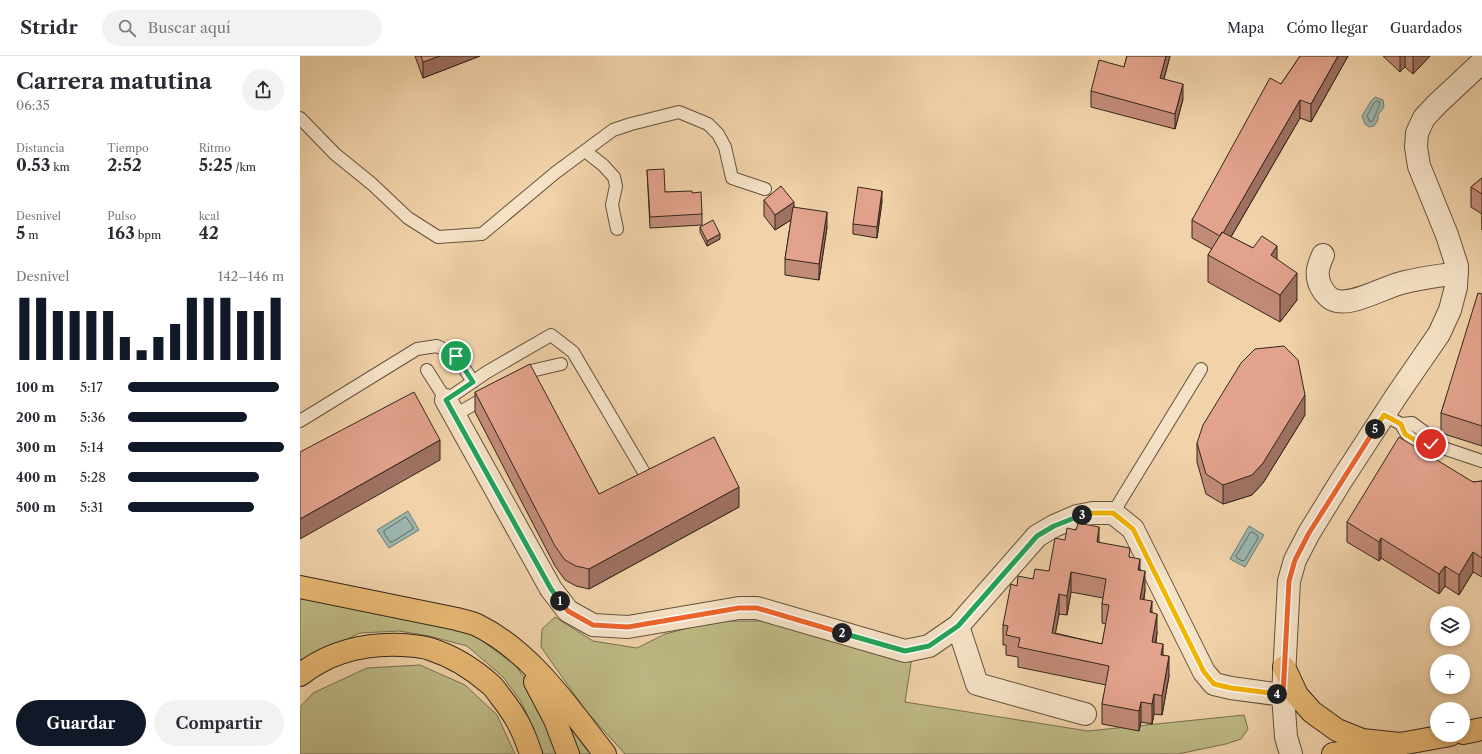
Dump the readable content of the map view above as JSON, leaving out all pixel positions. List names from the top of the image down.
{
  "page": {
    "header": "Stridr",
    "search": "Buscar aquí",
    "nav": ["Mapa", "Cómo llegar", "Guardados"],
    "heading": ["Carrera matutina", "06:35"],
    "stats": [
      ["Distancia", "0.53 km"],
      ["Tiempo", "2:52"],
      ["Ritmo", "5:25 /km"],
      ["Desnivel", "5 m"],
      ["Pulso", "163 bpm"],
      ["kcal", "42"]
    ],
    "chart": ["Desnivel", "142–146 m"],
    "list": [
      {
        "name": "100 m",
        "note": "5:17"
      },
      {
        "name": "200 m",
        "note": "5:36"
      },
      {
        "name": "300 m",
        "note": "5:14"
      },
      {
        "name": "400 m",
        "note": "5:28"
      },
      {
        "name": "500 m",
        "note": "5:31"
      }
    ],
    "pins": [
      "5",
      "3",
      "1",
      "2",
      "4"
    ],
    "map_buttons": ["+", "−"],
    "buttons": ["Guardar", "Compartir"]
  }
}
